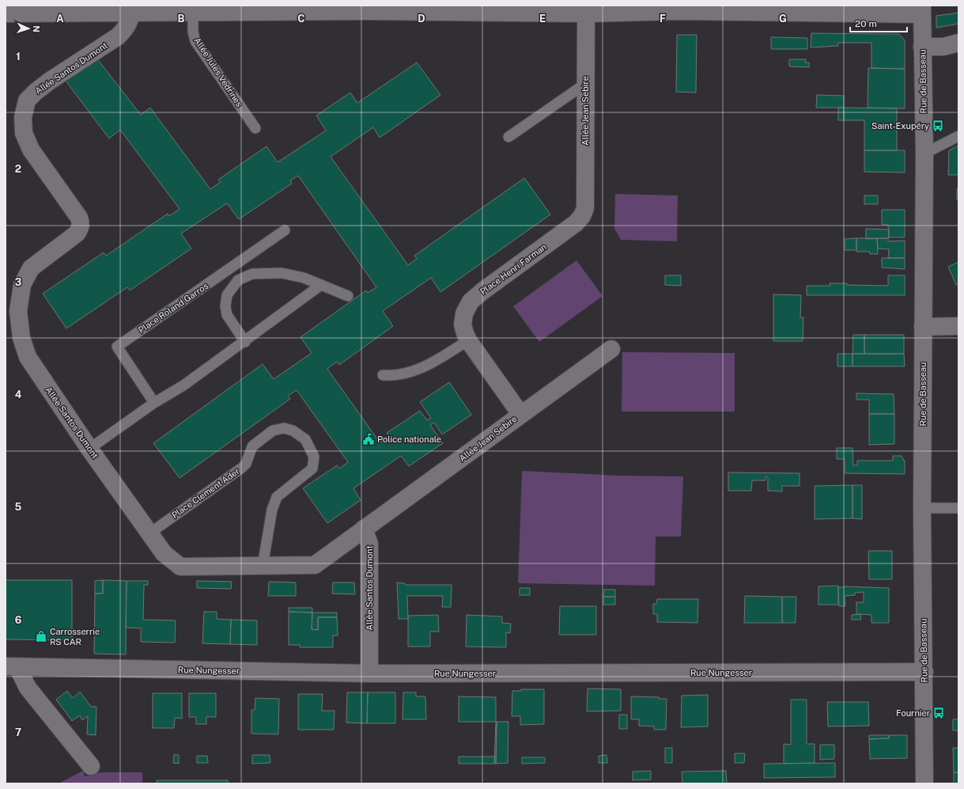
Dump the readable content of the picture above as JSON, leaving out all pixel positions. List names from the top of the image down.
{
  "streets": {
    "street": [
      "Allée Santos Dumont",
      "Rue de Basseau",
      "Allée Jean Sebire",
      "Place Henri Farman",
      "Rue Nungesser"
    ],
    "lane": ["Allée Jules Vedrines", "Place Roland Garros", "Place Clement Ader"]
  },
  "crossings": [
    ["Allée Santos Dumont", "Allée Jean Sebire"],
    ["Allée Santos Dumont", "Place Clement Ader"],
    ["Allée Santos Dumont", "Rue Nungesser"],
    ["Rue de Basseau", "Rue Nungesser"],
    ["Allée Jean Sebire", "Place Henri Farman"]
  ],
  "places": {
    "bus stop": ["Saint-Exupéry", "Fournier"],
    "public building": ["Police nationale"],
    "shop": ["Carrosserrie RS CAR"]
  },
  "scale_bar": "20 m",
  "north": "right",
  "grid": {
    "columns": [
      "A",
      "B",
      "C",
      "D",
      "E",
      "F",
      "G"
    ],
    "rows": [
      "1",
      "2",
      "3",
      "4",
      "5",
      "6",
      "7"
    ]
  }
}
